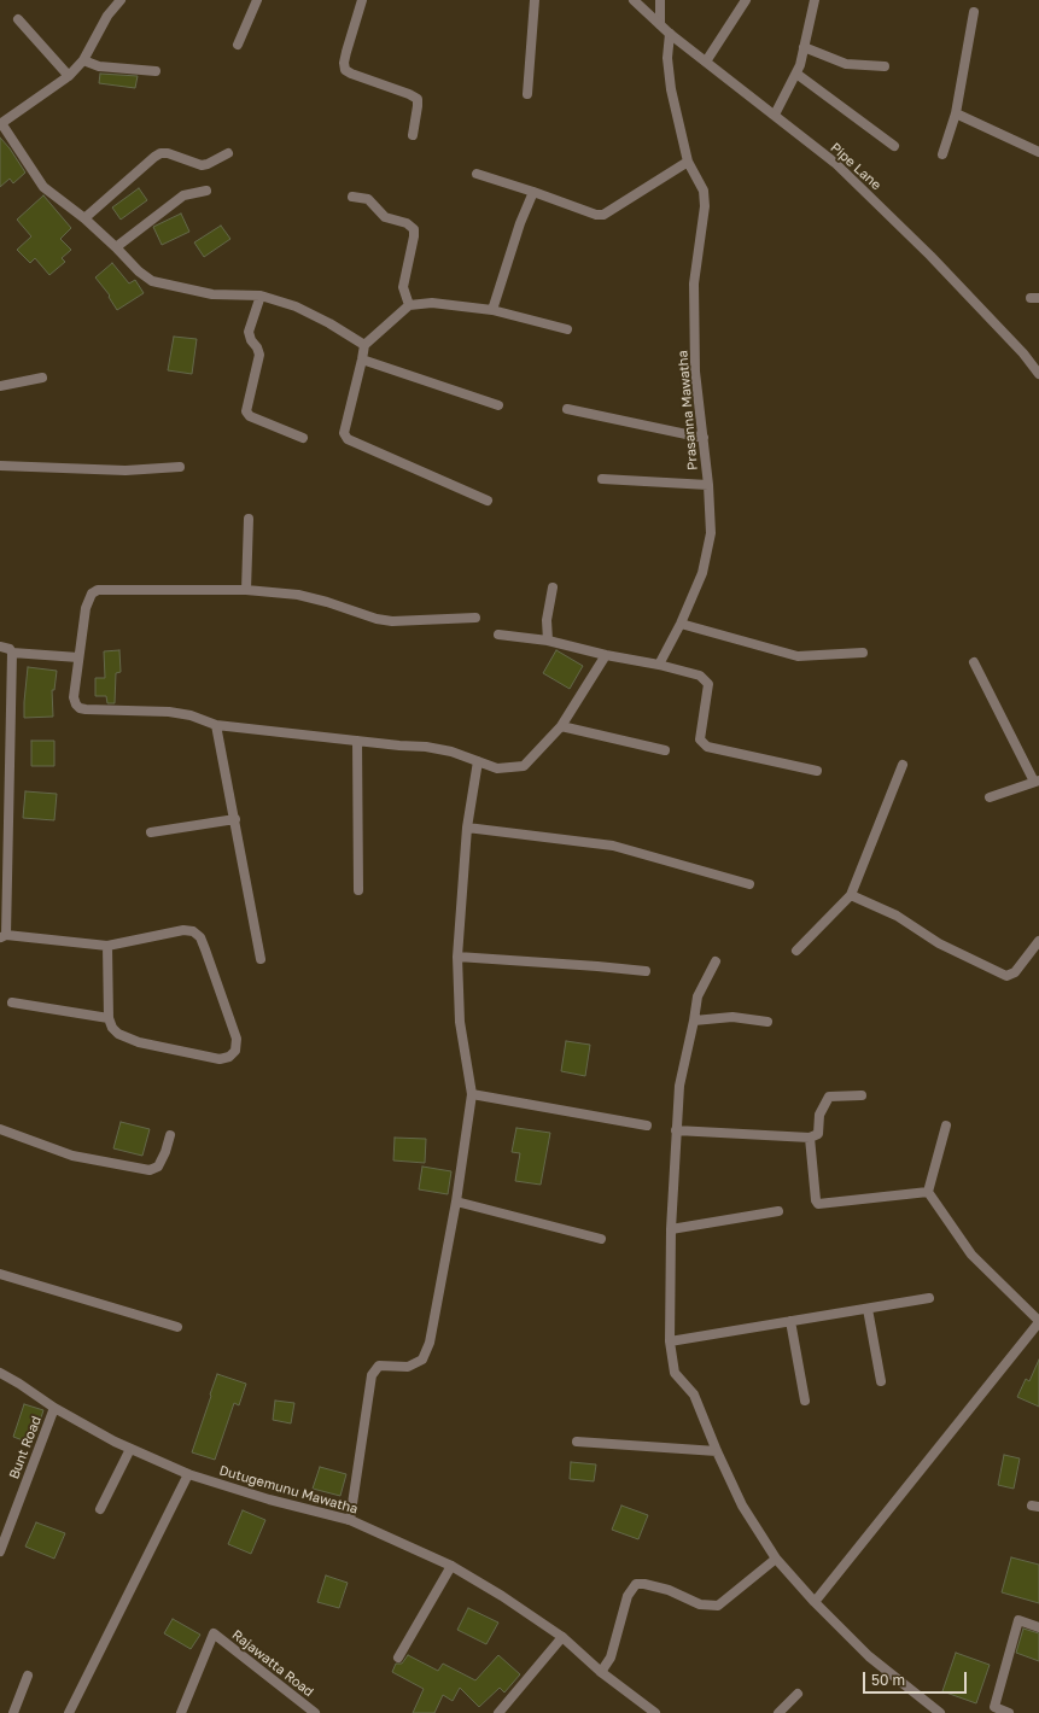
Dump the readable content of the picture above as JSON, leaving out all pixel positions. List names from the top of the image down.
{
  "streets": {
    "street": [
      "Pipe Lane",
      "Prasanna Mawatha",
      "Bunt Road",
      "Dutugemunu Mawatha",
      "Rajawatta Road"
    ]
  },
  "crossings": [
    ["Pipe Lane", "Prasanna Mawatha"],
    ["Bunt Road", "Dutugemunu Mawatha"]
  ],
  "scale_bar": "50 m"
}
